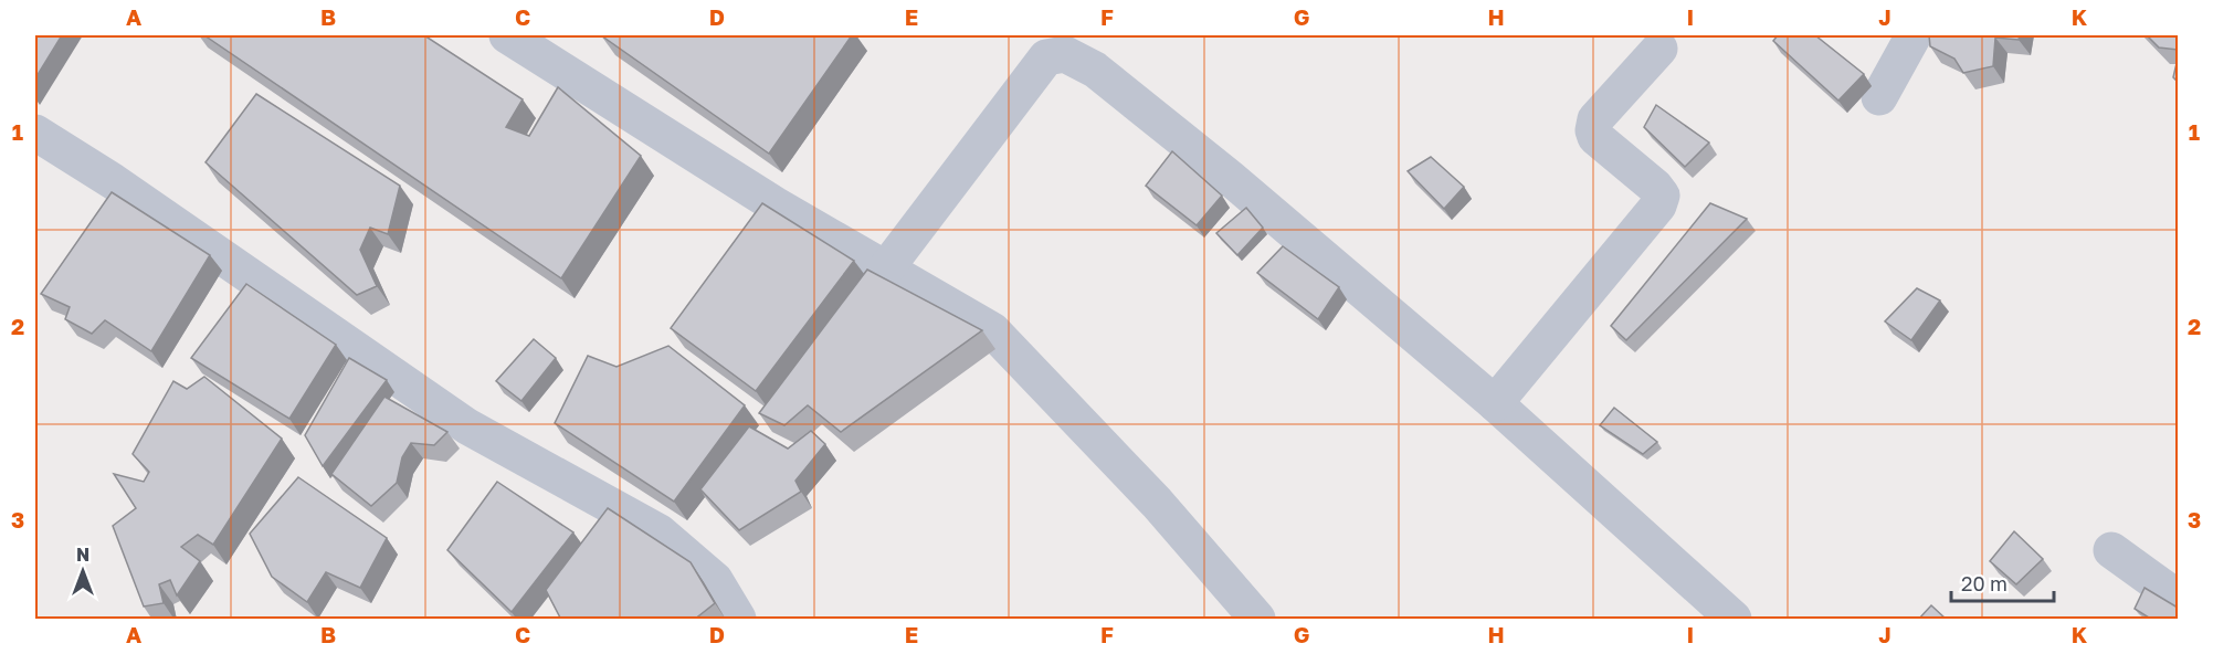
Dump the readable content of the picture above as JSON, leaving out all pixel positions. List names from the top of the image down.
{
  "scale_bar": "20 m",
  "north": "top",
  "grid": {
    "columns": [
      "A",
      "B",
      "C",
      "D",
      "E",
      "F",
      "G",
      "H",
      "I",
      "J",
      "K"
    ],
    "rows": ["1", "2", "3"]
  }
}
